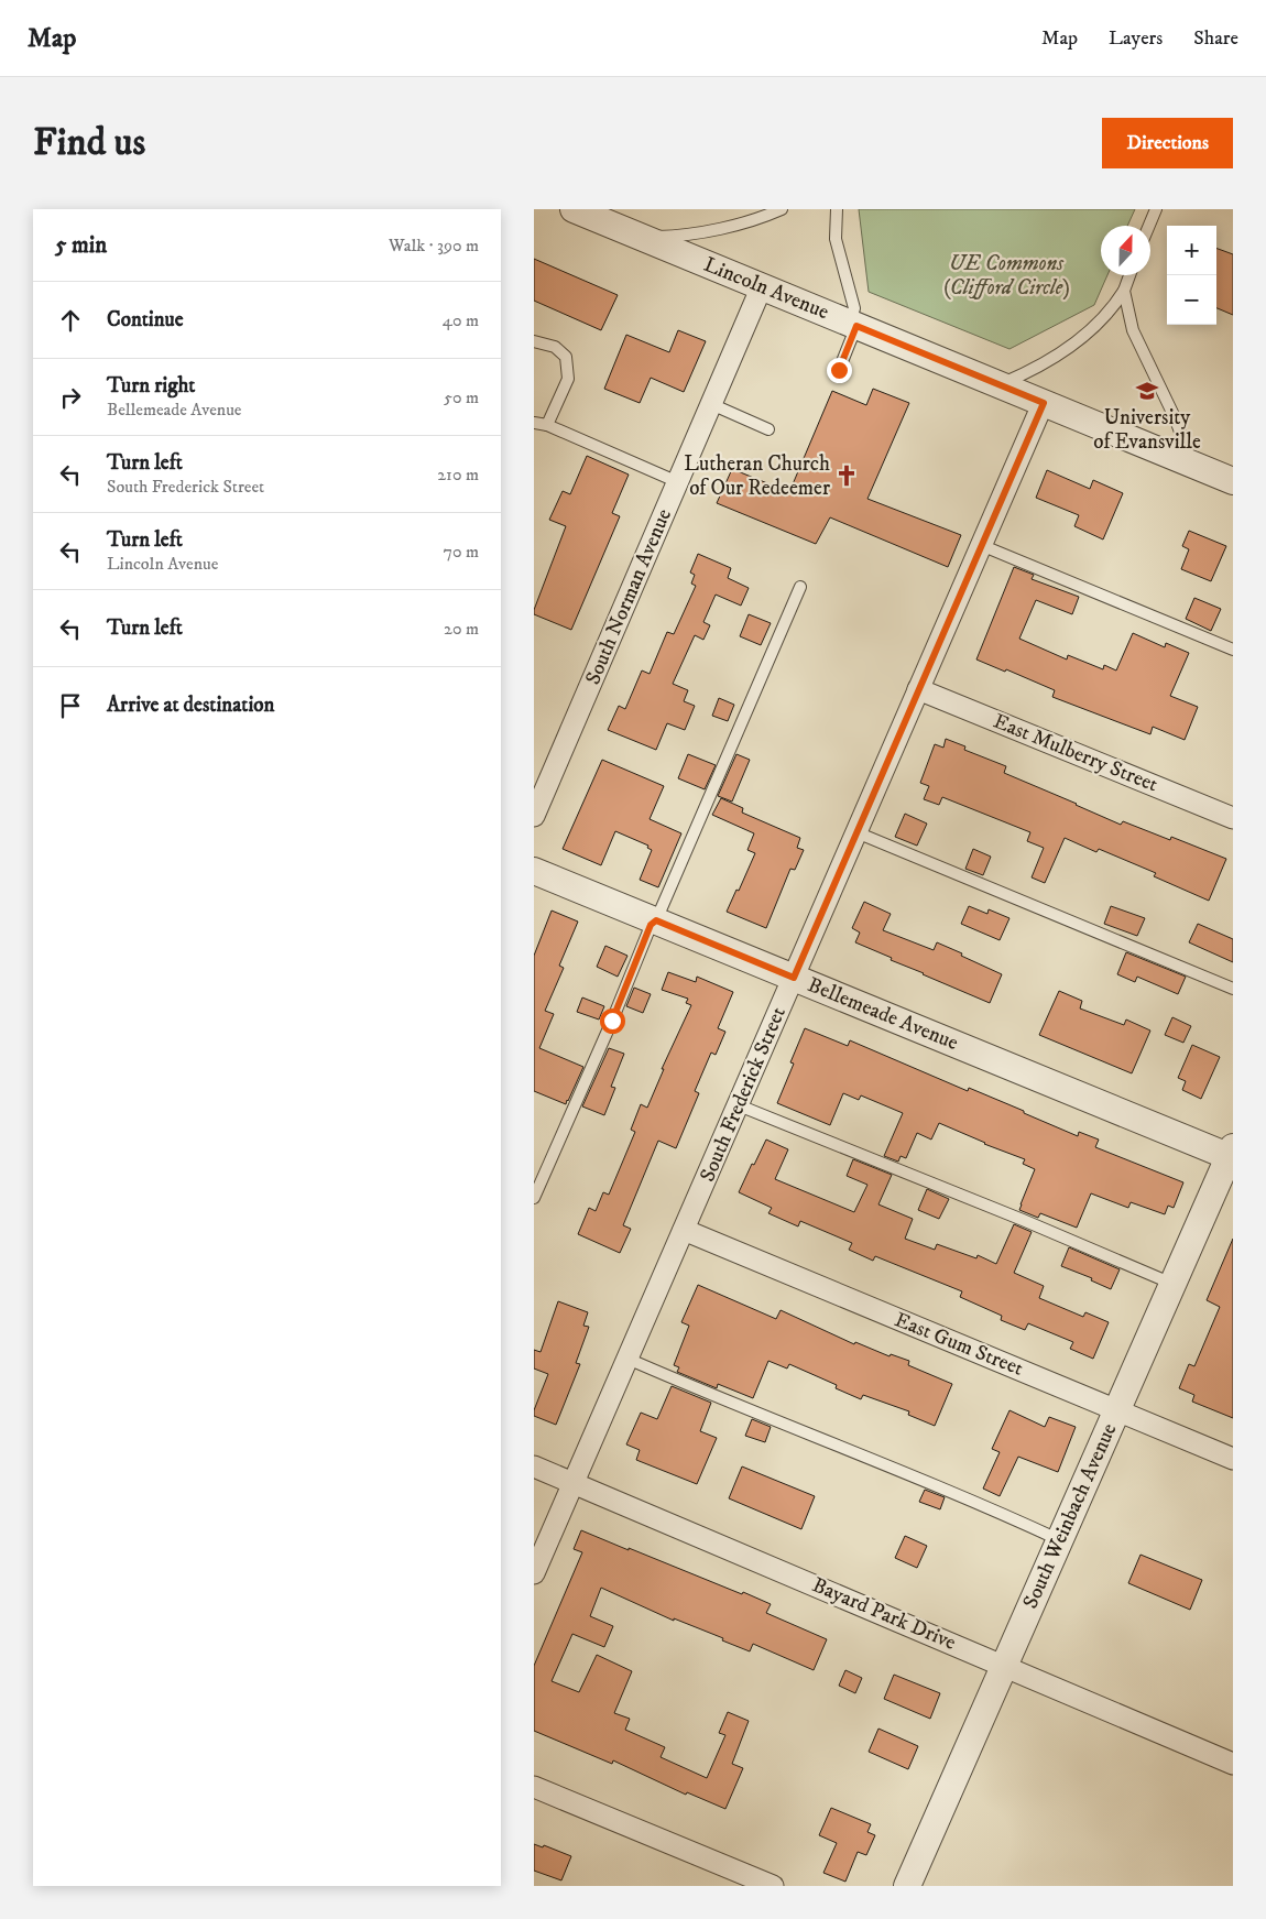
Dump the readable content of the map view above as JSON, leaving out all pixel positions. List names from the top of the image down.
{
  "streets": {
    "street": [
      "Lincoln Avenue",
      "South Norman Avenue",
      "East Mulberry Street",
      "Bellemeade Avenue",
      "South Frederick Street",
      "East Gum Street",
      "South Weinbach Avenue",
      "Bayard Park Drive"
    ]
  },
  "crossings": [
    ["Lincoln Avenue", "South Norman Avenue"],
    ["Lincoln Avenue", "South Frederick Street"],
    ["East Mulberry Street", "South Frederick Street"],
    ["Bellemeade Avenue", "South Frederick Street"],
    ["Bellemeade Avenue", "South Weinbach Avenue"],
    ["South Frederick Street", "East Gum Street"],
    ["South Frederick Street", "Bayard Park Drive"],
    ["East Gum Street", "South Weinbach Avenue"],
    ["South Weinbach Avenue", "Bayard Park Drive"]
  ],
  "parks": ["UE Commons (Clifford Circle)"],
  "places": {
    "school or university": ["University of Evansville"],
    "church": ["Lutheran Church of Our Redeemer"]
  },
  "north": "top",
  "page": {
    "header": "Map",
    "nav": ["Map", "Layers", "Share"],
    "buttons": "Directions",
    "title": "Find us",
    "heading": ["5 min", "Walk · 390 m"],
    "map_buttons": ["+", "−"],
    "list": [
      ["Continue", "40 m"],
      ["Turn right", "Bellemeade Avenue", "50 m"],
      ["Turn left", "South Frederick Street", "210 m"],
      ["Turn left", "Lincoln Avenue", "70 m"],
      ["Turn left", "20 m"],
      "Arrive at destination"
    ]
  }
}
